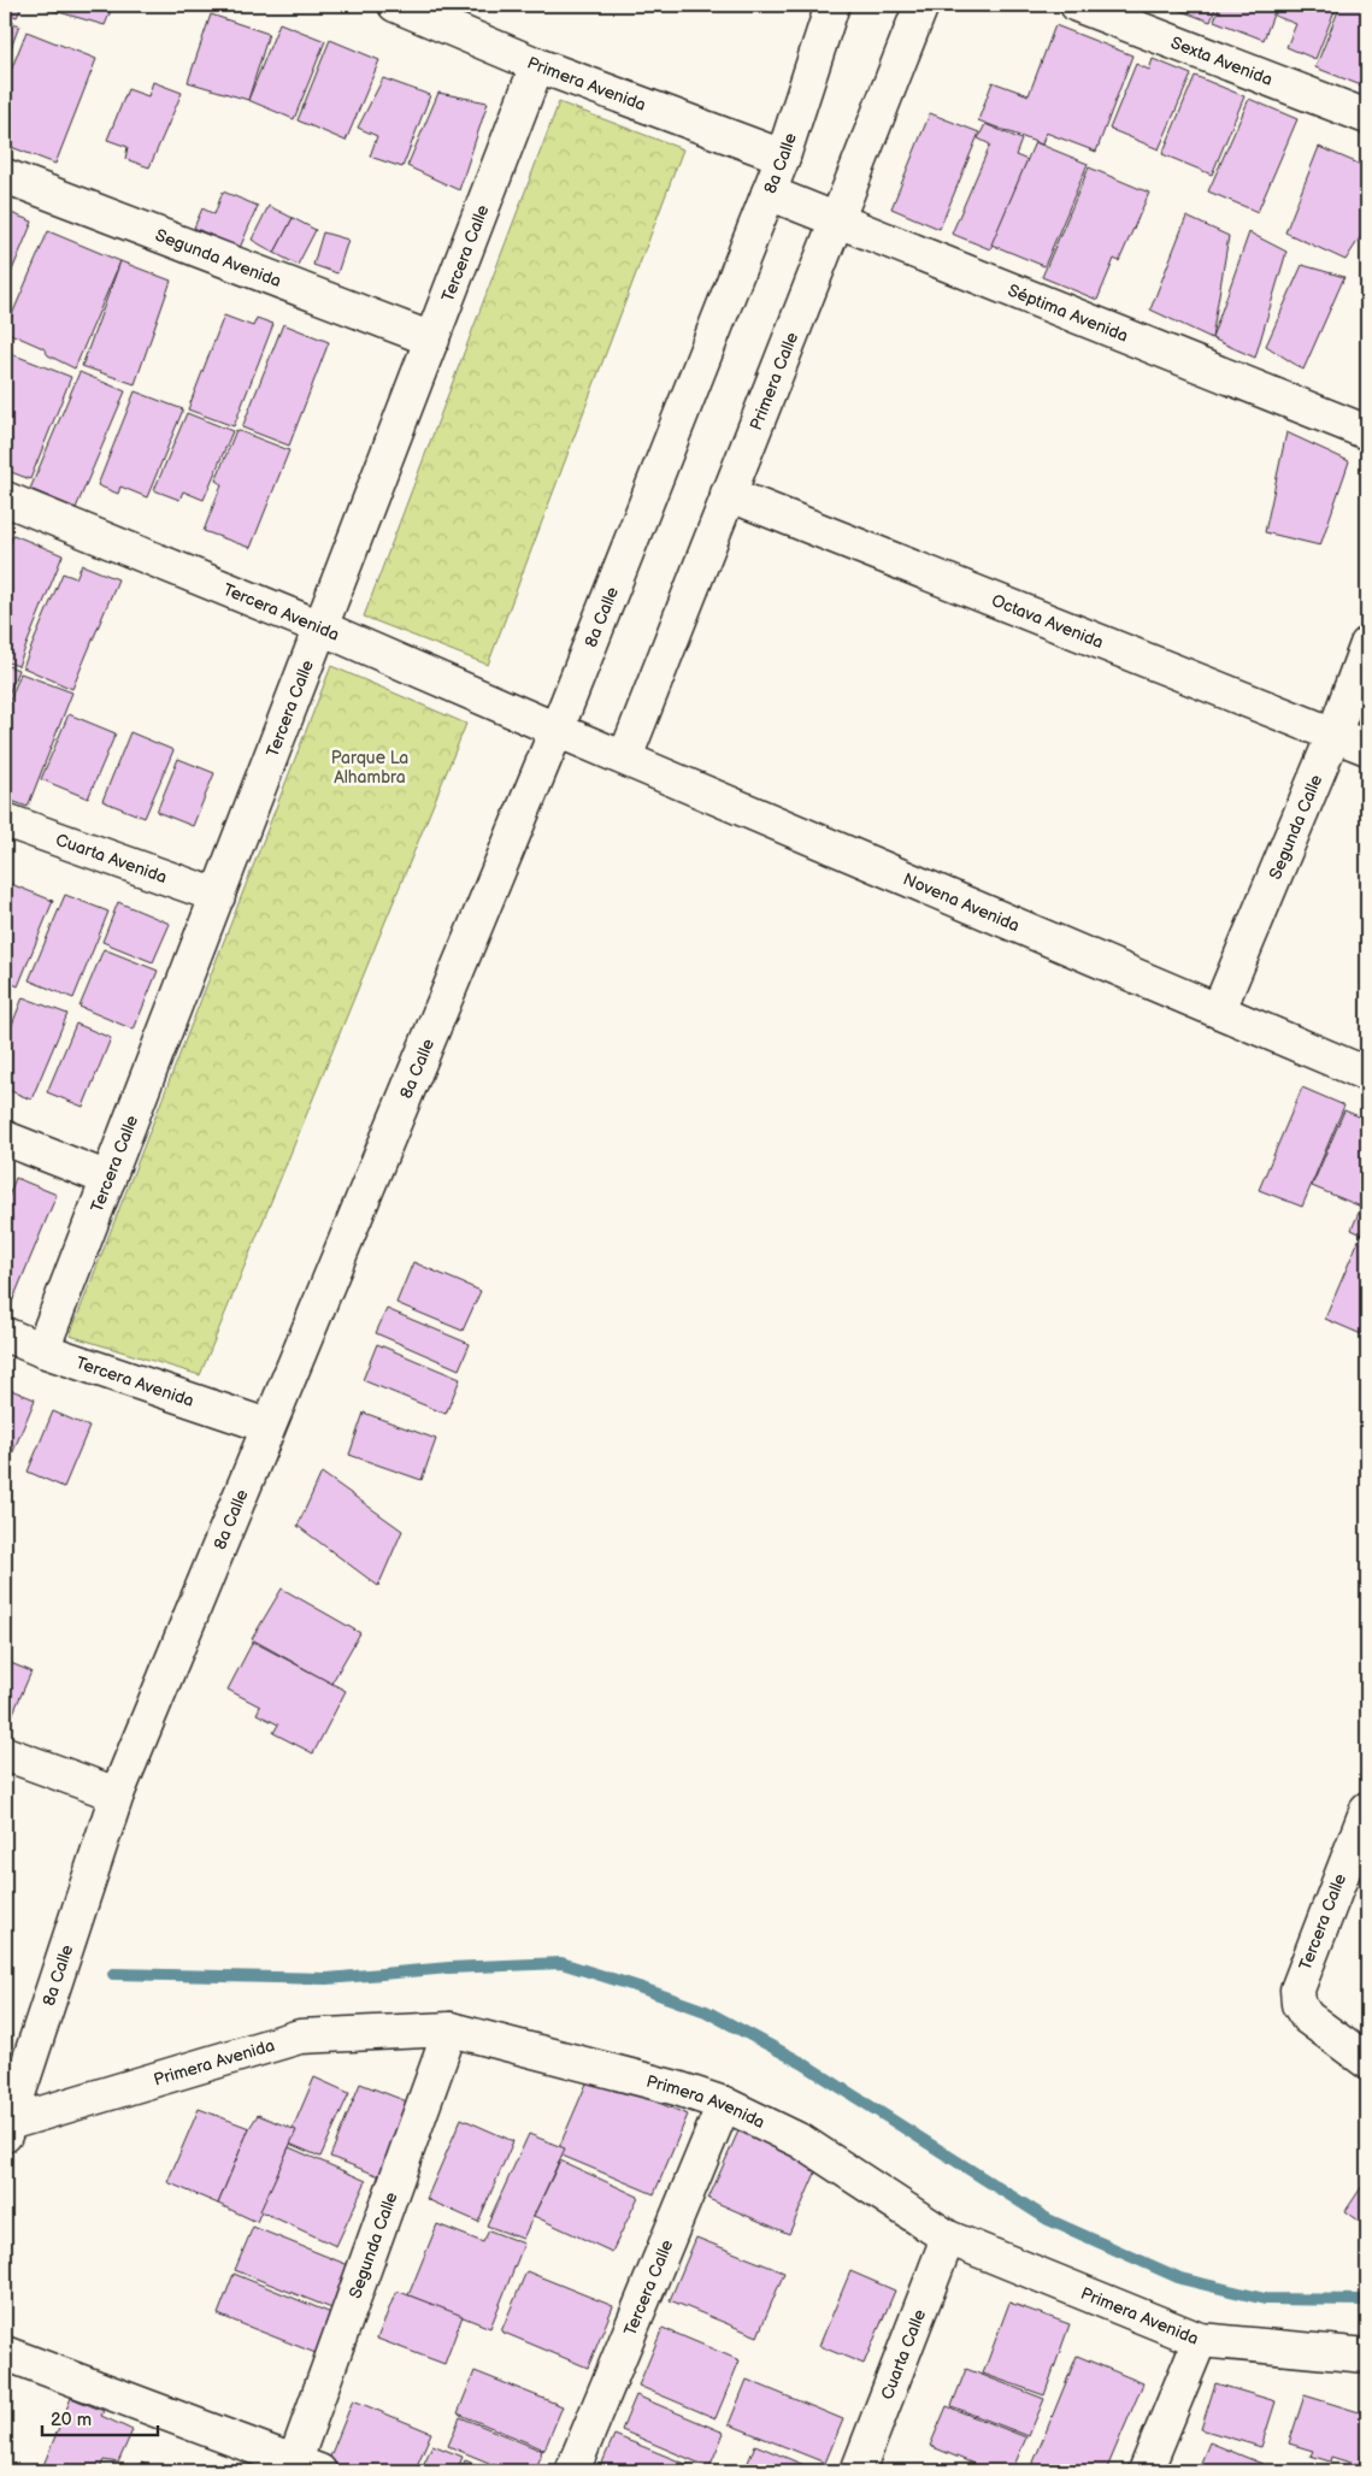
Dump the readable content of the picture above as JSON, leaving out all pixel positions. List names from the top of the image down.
{
  "streets": {
    "street": [
      "Sexta Avenida",
      "Primera Avenida",
      "8a Calle",
      "Tercera Calle",
      "Segunda Avenida",
      "Séptima Avenida",
      "Primera Calle",
      "Tercera Avenida",
      "Octava Avenida",
      "Segunda Calle",
      "Cuarta Avenida",
      "Novena Avenida",
      "Cuarta Calle"
    ]
  },
  "crossings": [
    ["Primera Avenida", "8a Calle"],
    ["Primera Avenida", "Tercera Calle"],
    ["Primera Avenida", "Segunda Calle"],
    ["Primera Avenida", "Cuarta Calle"],
    ["8a Calle", "Séptima Avenida"],
    ["8a Calle", "Tercera Avenida"],
    ["8a Calle", "Novena Avenida"],
    ["Tercera Calle", "Segunda Avenida"],
    ["Tercera Calle", "Tercera Avenida"],
    ["Tercera Calle", "Cuarta Avenida"],
    ["Séptima Avenida", "Primera Calle"],
    ["Primera Calle", "Octava Avenida"],
    ["Primera Calle", "Novena Avenida"],
    ["Tercera Avenida", "Novena Avenida"],
    ["Octava Avenida", "Segunda Calle"],
    ["Segunda Calle", "Novena Avenida"]
  ],
  "parks": ["Parque La Alhambra"],
  "scale_bar": "20 m"
}
